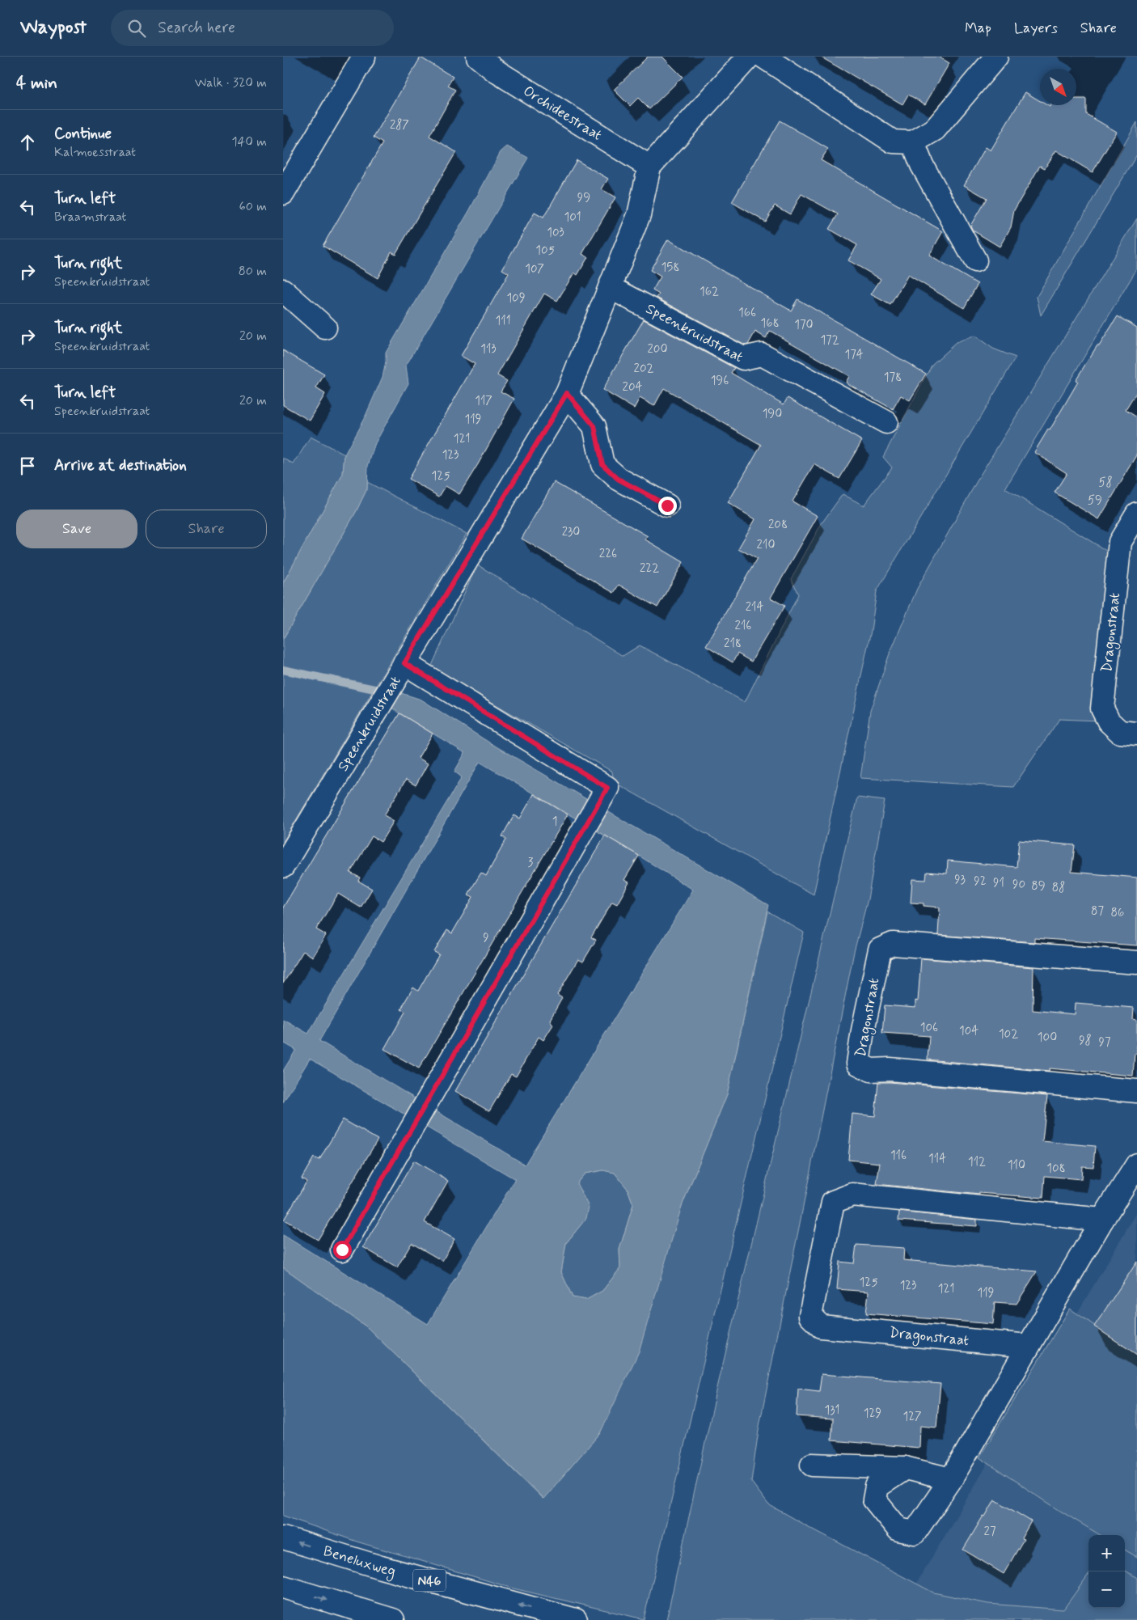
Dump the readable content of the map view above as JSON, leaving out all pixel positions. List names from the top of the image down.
{
  "streets": {
    "main road": [
      "Orchideestraat",
      "Speenkruidstraat",
      "Dragonstraat",
      "Beneluxweg",
      "N46"
    ]
  },
  "crossings": [
    ["Orchideestraat", "Speenkruidstraat"]
  ],
  "house_numbers": [
    "287",
    "99",
    "101",
    "103",
    "105",
    "158",
    "107",
    "162",
    "109",
    "166",
    "111",
    "168",
    "170",
    "172",
    "113",
    "200",
    "174",
    "202",
    "178",
    "196",
    "204",
    "117",
    "190",
    "119",
    "121",
    "123",
    "125",
    "58",
    "59",
    "208",
    "230",
    "210",
    "226",
    "222",
    "214",
    "216",
    "218",
    "1",
    "3",
    "93",
    "92",
    "91",
    "90",
    "89",
    "88",
    "87",
    "86",
    "9",
    "106",
    "104",
    "102",
    "100",
    "98",
    "97",
    "116",
    "114",
    "112",
    "110",
    "108",
    "125",
    "123",
    "121",
    "119",
    "131",
    "129",
    "127",
    "27"
  ],
  "north": "bottom right",
  "page": {
    "header": "Waypost",
    "search": "Search here",
    "nav": ["Map", "Layers", "Share"],
    "heading": ["4 min", "Walk · 320 m"],
    "list": [
      ["Continue", "Kalmoesstraat", "140 m"],
      ["Turn left", "Braamstraat", "60 m"],
      ["Turn right", "Speenkruidstraat", "80 m"],
      ["Turn right", "Speenkruidstraat", "20 m"],
      ["Turn left", "Speenkruidstraat", "20 m"],
      "Arrive at destination"
    ],
    "buttons": ["Save", "Share"],
    "map_buttons": ["+", "−"]
  }
}
